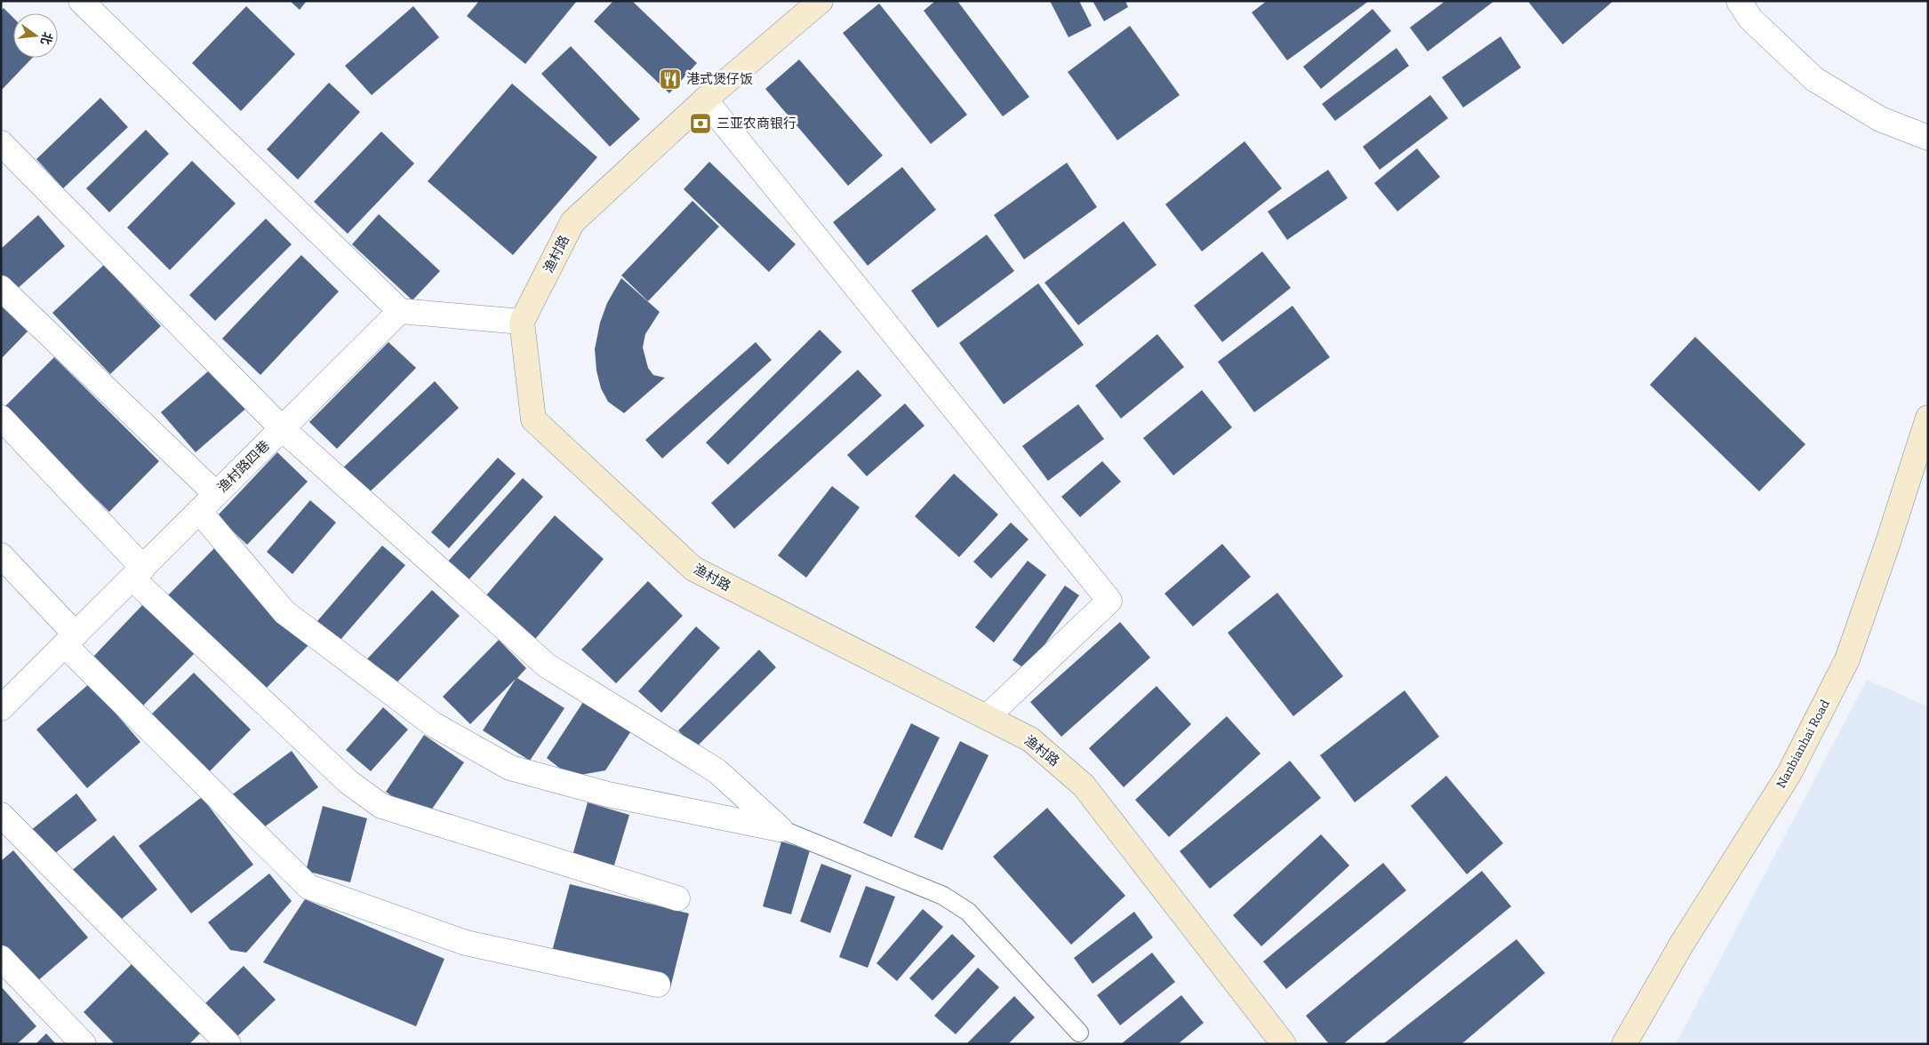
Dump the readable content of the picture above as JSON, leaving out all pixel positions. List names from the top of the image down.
{
  "streets": {
    "street": ["渔村路", "渔村路四巷", "Nanbianhai Road"]
  },
  "places": {
    "restaurant": ["港式煲仔饭"],
    "bank": ["三亚农商银行"]
  },
  "north": "right"
}
